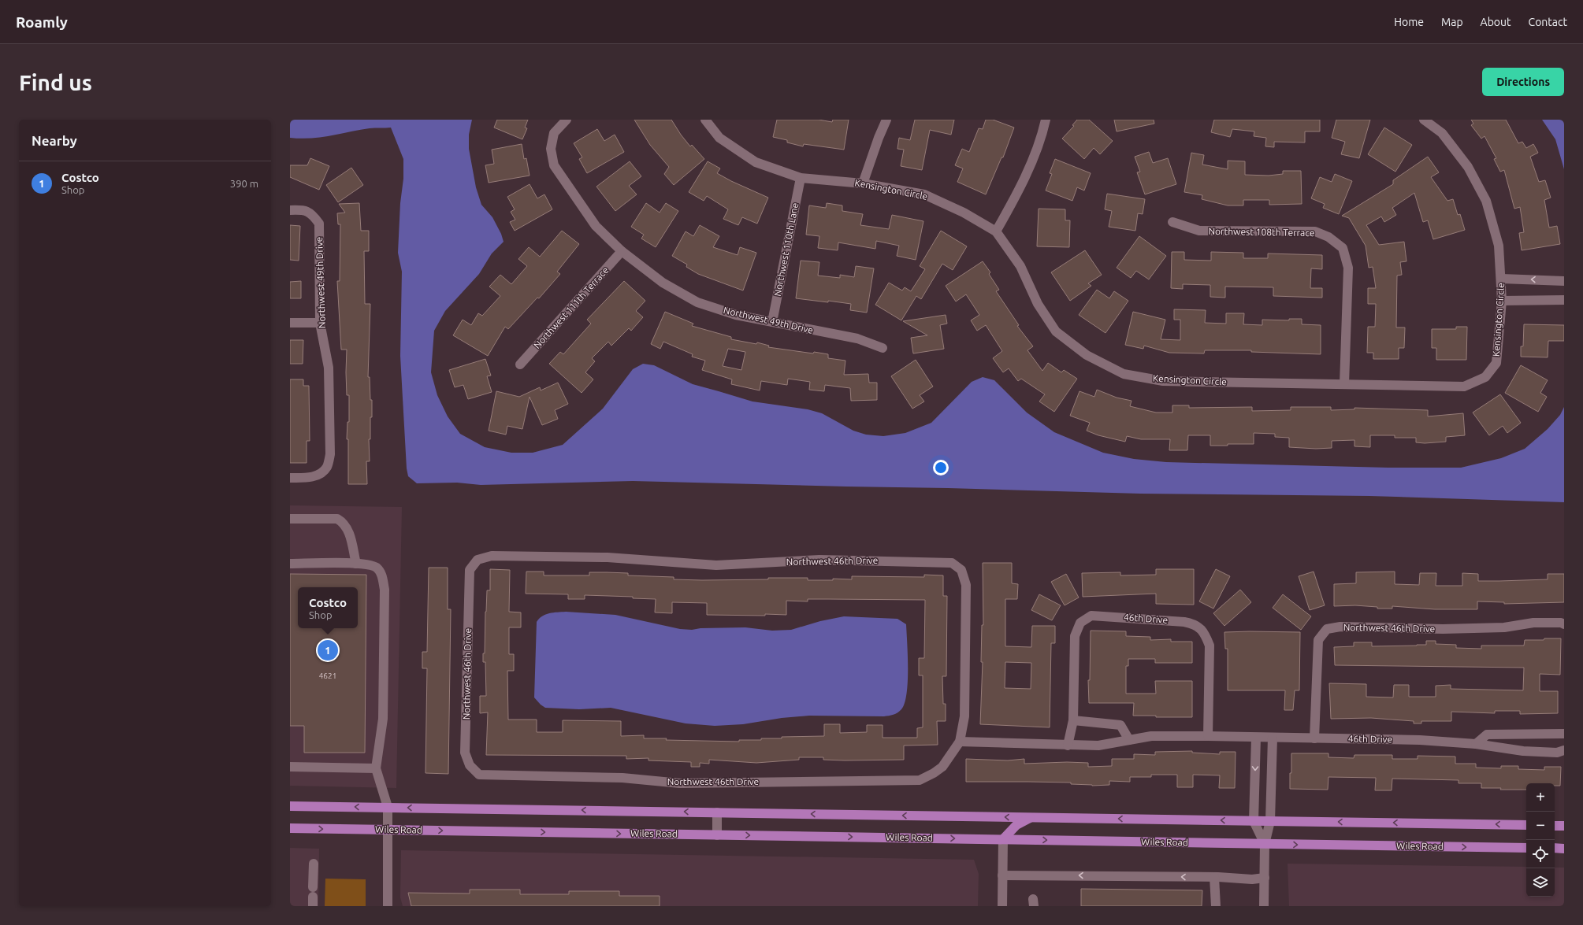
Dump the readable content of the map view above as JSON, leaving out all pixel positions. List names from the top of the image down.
{
  "streets": {
    "main road": ["Wiles Road"],
    "street": [
      "Kensington Circle",
      "Northwest 108th Terrace",
      "Northwest 110th Lane",
      "Northwest 49th Drive",
      "Northwest 111th Terrace",
      "Northwest 46th Drive",
      "46th Drive"
    ]
  },
  "crossings": [
    ["Kensington Circle", "Northwest 108th Terrace"],
    ["Kensington Circle", "Northwest 110th Lane"],
    ["Northwest 110th Lane", "Northwest 49th Drive"],
    ["Northwest 49th Drive", "Northwest 111th Terrace"],
    ["Northwest 46th Drive", "46th Drive"]
  ],
  "house_numbers": ["4621"],
  "page": {
    "header": "Roamly",
    "nav": [
      "Home",
      "Map",
      "About",
      "Contact"
    ],
    "buttons": "Directions",
    "title": "Find us",
    "heading": "Nearby",
    "list": [
      {
        "mark": "1",
        "name": "Costco",
        "note": "Shop",
        "value": "390 m"
      }
    ],
    "popup": ["Costco", "Shop"],
    "pins": "1",
    "map_buttons": ["+", "−"]
  }
}
